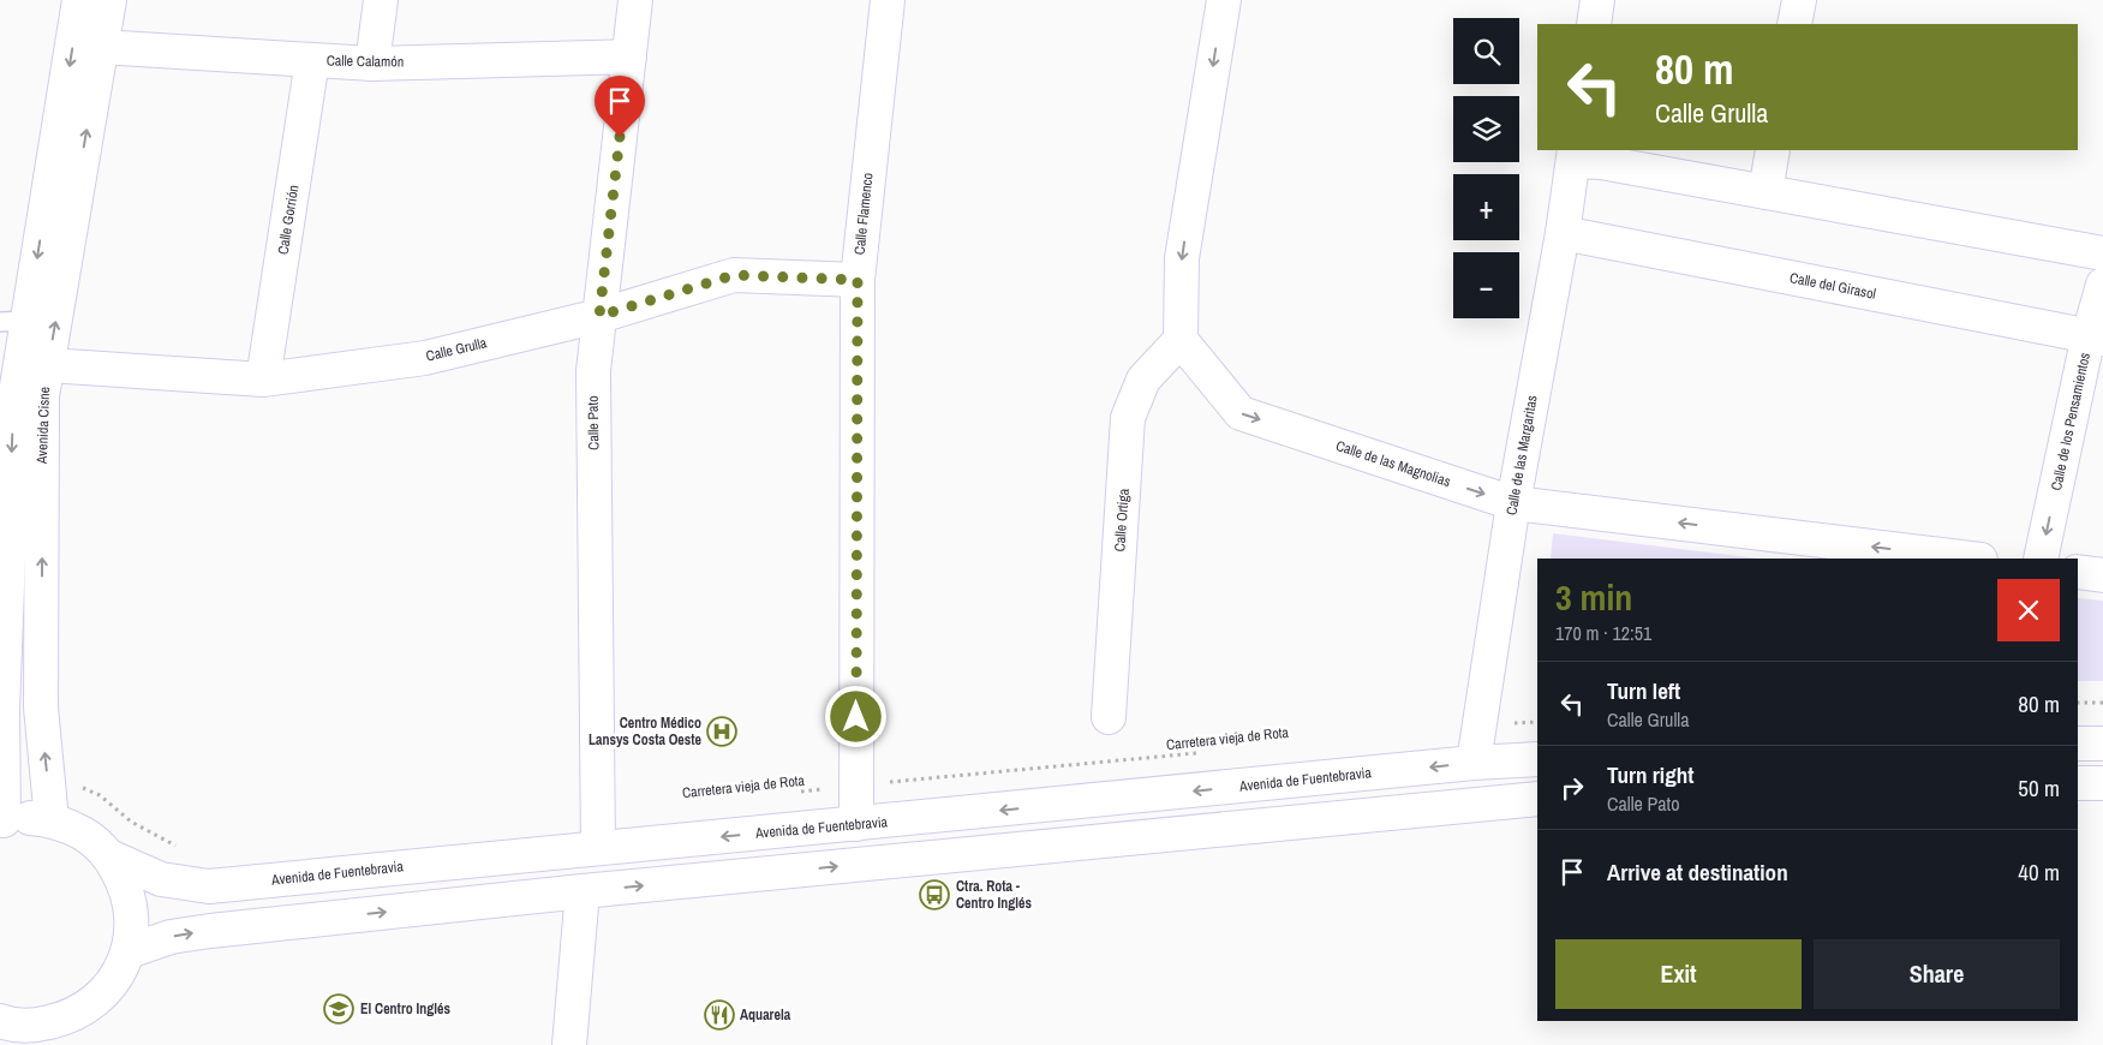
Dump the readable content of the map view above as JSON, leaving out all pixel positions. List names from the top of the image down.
{
  "streets": {
    "street": [
      "Calle Calamón",
      "Calle Flamenco",
      "Calle Gorrión",
      "Calle del Girasol",
      "Calle Grulla",
      "Calle de los Pensamientos",
      "Calle Pato",
      "Avenida Cisne",
      "Calle de las Margaritas",
      "Calle de las Magnolias",
      "Calle Ortiga",
      "Avenida de Fuentebravia"
    ],
    "path": ["Carretera vieja de Rota"]
  },
  "crossings": [
    ["Calle Calamón", "Calle Gorrión"],
    ["Calle Calamón", "Calle Pato"],
    ["Calle Calamón", "Avenida Cisne"],
    ["Calle Flamenco", "Calle Grulla"],
    ["Calle Flamenco", "Carretera vieja de Rota"],
    ["Calle Flamenco", "Avenida de Fuentebravia"],
    ["Calle Gorrión", "Calle Grulla"],
    ["Calle del Girasol", "Calle de los Pensamientos"],
    ["Calle del Girasol", "Calle de las Margaritas"],
    ["Calle Grulla", "Calle Pato"],
    ["Calle Grulla", "Avenida Cisne"],
    ["Calle Pato", "Avenida de Fuentebravia"],
    ["Calle de las Margaritas", "Calle de las Magnolias"],
    ["Calle de las Margaritas", "Avenida de Fuentebravia"],
    ["Calle de las Magnolias", "Calle Ortiga"]
  ],
  "one_way": ["Calle de los Pensamientos"],
  "places": {
    "hospital": ["Centro Médico Lansys Costa Oeste"],
    "bus stop": ["Ctra. Rota - Centro Inglés"],
    "school or university": ["El Centro Inglés"],
    "restaurant": ["Aquarela"]
  },
  "page": {
    "map_buttons": ["+", "−"],
    "turn": ["80 m", "Calle Grulla"],
    "heading": ["3 min", "170 m · 12:51"],
    "list": [
      {
        "name": "Turn left",
        "note": "Calle Grulla",
        "value": "80 m"
      },
      {
        "name": "Turn right",
        "note": "Calle Pato",
        "value": "50 m"
      },
      {
        "name": "Arrive at destination",
        "value": "40 m"
      }
    ],
    "buttons": ["Exit", "Share"]
  }
}
